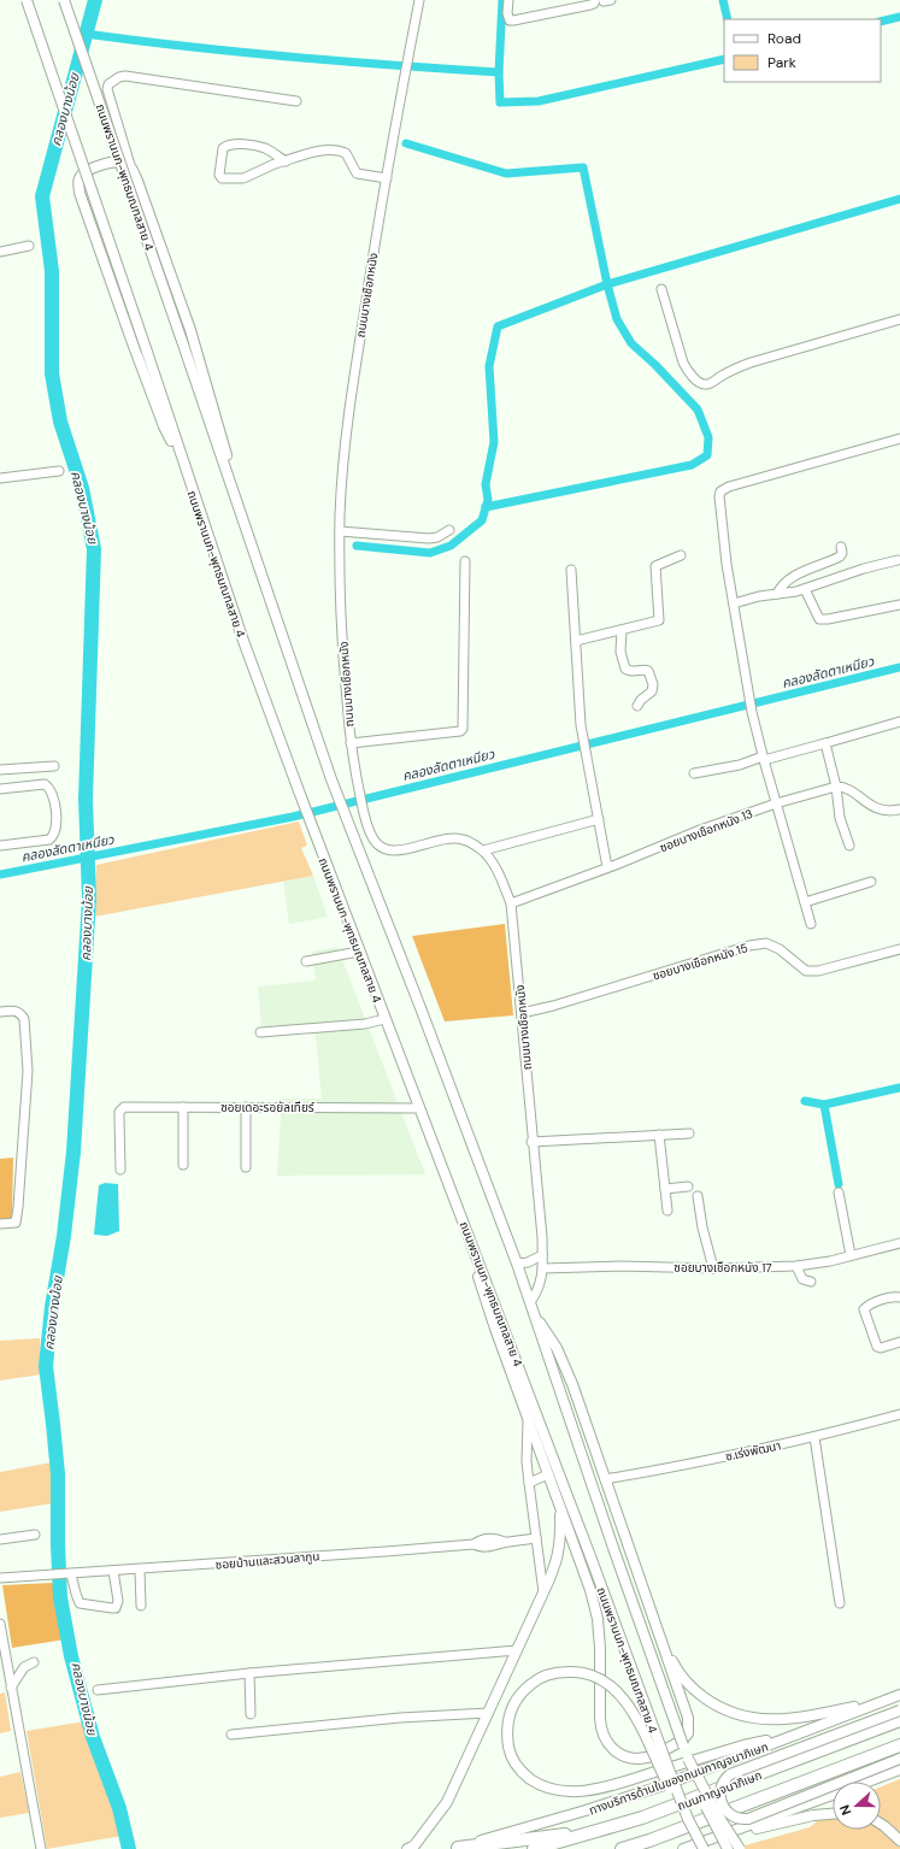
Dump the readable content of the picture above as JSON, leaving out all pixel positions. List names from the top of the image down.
{
  "streets": {
    "highway": ["ถนนกาญจนาภิเษก"],
    "main road": ["ถนนพรานนก-พุทธมณฑลสาย 4", "ทางบริการด้านในของถนนกาญจนาภิเษก"],
    "street": [
      "ถนนบางเชือกหนัง",
      "ซอยบางเชือกหนัง 13",
      "ซอยบางเชือกหนัง 15",
      "ซอยเดอะรอยัลเทียร์",
      "ซอยบางเชือกหนัง 17",
      "ซ.เร่งพัฒนา",
      "ซอยบ้านและสวนลากูน"
    ]
  },
  "crossings": [
    ["ถนนพรานนก-พุทธมณฑลสาย 4", "ถนนบางเชือกหนัง"],
    ["ถนนพรานนก-พุทธมณฑลสาย 4", "ซอยเดอะรอยัลเทียร์"],
    ["ถนนบางเชือกหนัง", "ซอยบางเชือกหนัง 13"],
    ["ถนนบางเชือกหนัง", "ซอยบางเชือกหนัง 15"],
    ["ถนนบางเชือกหนัง", "ซอยบางเชือกหนัง 17"]
  ],
  "water": ["คลองบางน้อย", "คลองลัดตาเหนียว"],
  "legend": ["Road", "Park"],
  "north": "left"
}
